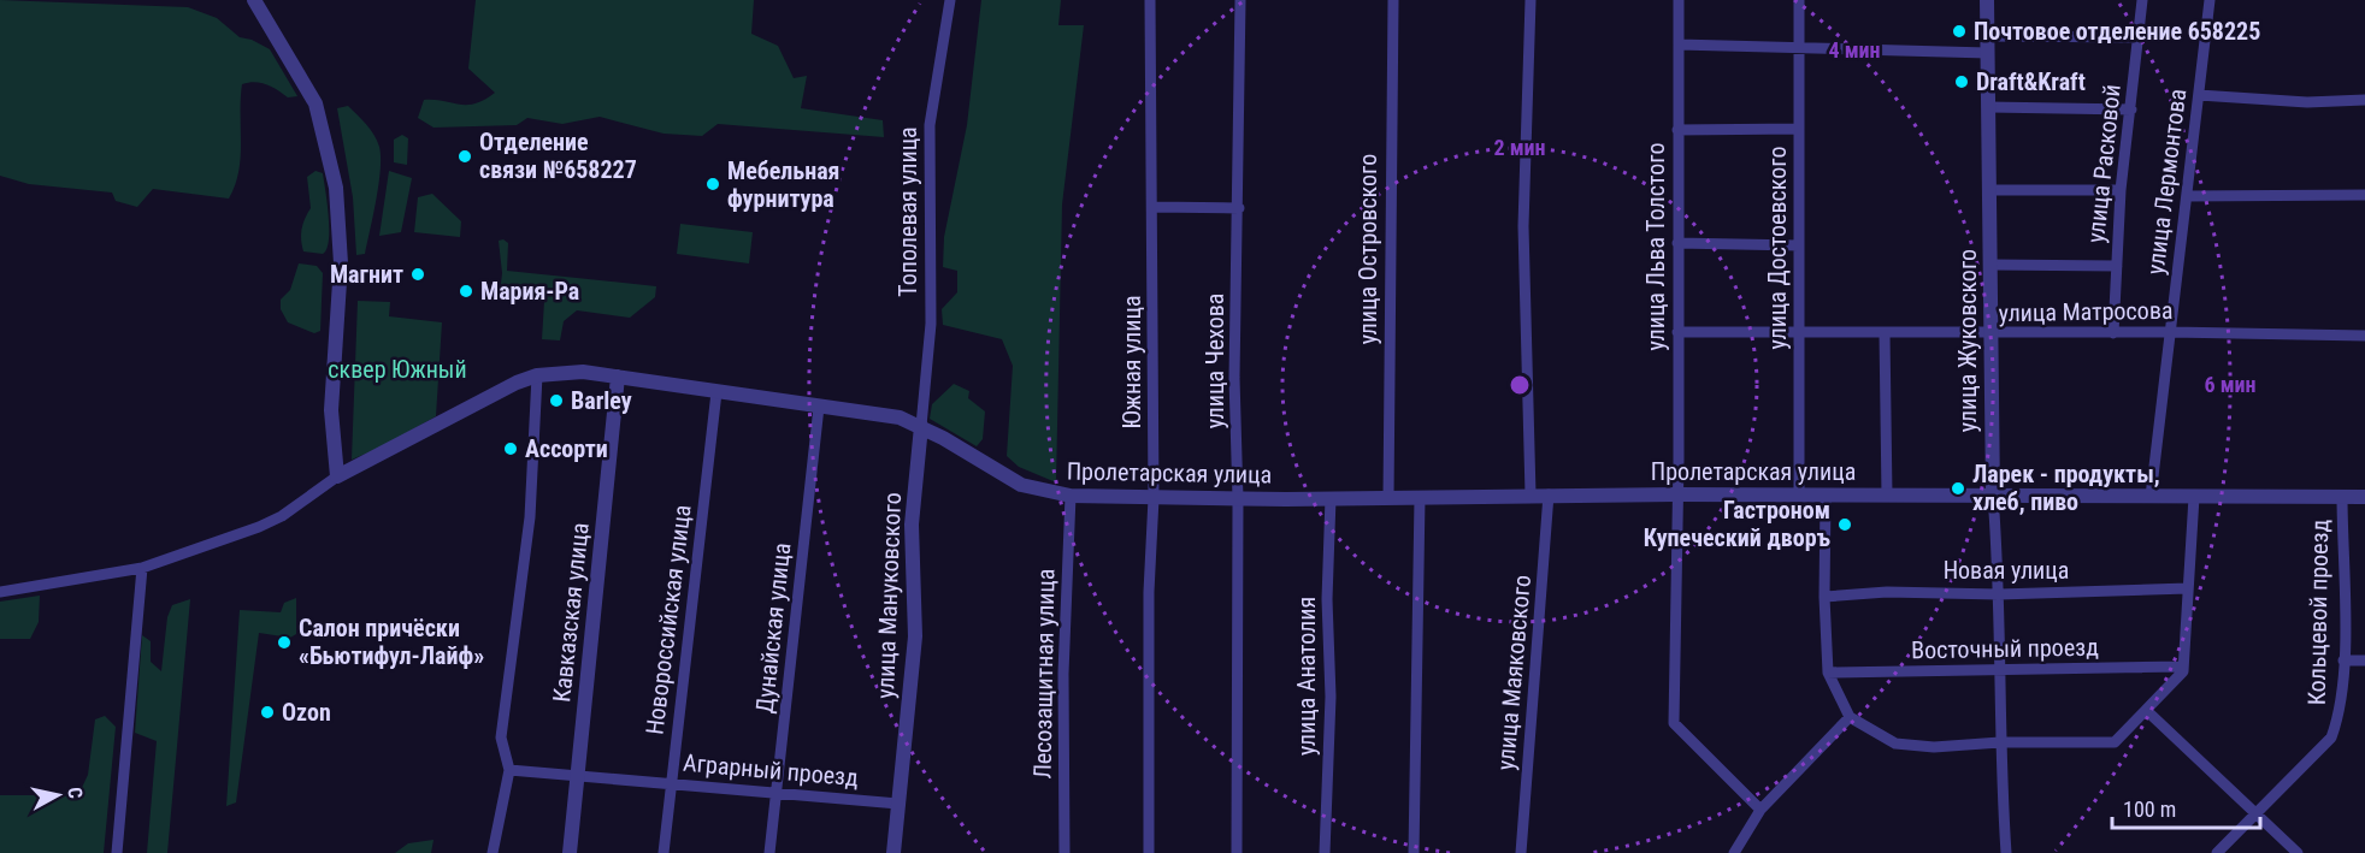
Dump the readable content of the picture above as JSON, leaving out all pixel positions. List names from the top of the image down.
{
  "streets": {
    "street": [
      "улица Расковой",
      "улица Лермонтова",
      "Тополевая улица",
      "улица Льва Толстого",
      "улица Достоевского",
      "улица Островского",
      "улица Матросова",
      "улица Жуковского",
      "улица Чехова",
      "Южная улица",
      "Пролетарская улица",
      "Новая улица",
      "улица Мануковского",
      "Кавказская улица",
      "Кольцевой проезд",
      "Новороссийская улица",
      "Дунайская улица",
      "Восточный проезд",
      "улица Маяковского",
      "Лесозащитная улица",
      "улица Анатолия",
      "Аграрный проезд"
    ]
  },
  "crossings": [
    ["улица Расковой", "улица Матросова"],
    ["улица Лермонтова", "улица Матросова"],
    ["улица Лермонтова", "Пролетарская улица"],
    ["Тополевая улица", "Пролетарская улица"],
    ["Тополевая улица", "улица Мануковского"],
    ["улица Льва Толстого", "улица Матросова"],
    ["улица Льва Толстого", "Пролетарская улица"],
    ["улица Достоевского", "улица Матросова"],
    ["улица Достоевского", "Пролетарская улица"],
    ["улица Островского", "Пролетарская улица"],
    ["улица Матросова", "улица Жуковского"],
    ["улица Жуковского", "Пролетарская улица"],
    ["улица Жуковского", "Новая улица"],
    ["улица Жуковского", "Восточный проезд"],
    ["улица Чехова", "Пролетарская улица"],
    ["Южная улица", "Пролетарская улица"],
    ["Пролетарская улица", "улица Мануковского"],
    ["Пролетарская улица", "Кавказская улица"],
    ["Пролетарская улица", "Кольцевой проезд"],
    ["Пролетарская улица", "Новороссийская улица"],
    ["Пролетарская улица", "Дунайская улица"],
    ["Пролетарская улица", "улица Маяковского"],
    ["Пролетарская улица", "Лесозащитная улица"],
    ["Пролетарская улица", "улица Анатолия"],
    ["улица Мануковского", "Аграрный проезд"],
    ["Кавказская улица", "Аграрный проезд"],
    ["Новороссийская улица", "Аграрный проезд"],
    ["Дунайская улица", "Аграрный проезд"]
  ],
  "parks": ["сквер Южный"],
  "places": [
    "Почтовое отделение 658225",
    "Draft&Kraft",
    "Отделение связи №658227",
    "Мебельная фурнитура",
    "Магнит",
    "Мария-Ра",
    "Barley",
    "Ассорти",
    "Ларек - продукты, хлеб, пиво",
    "Гастроном Купеческий дворъ",
    "Салон причёски «Бьютифул-Лайф»",
    "Ozon"
  ],
  "scale_bar": "100 m",
  "north": "right",
  "rings": ["4 мин", "2 мин", "6 мин"]
}
